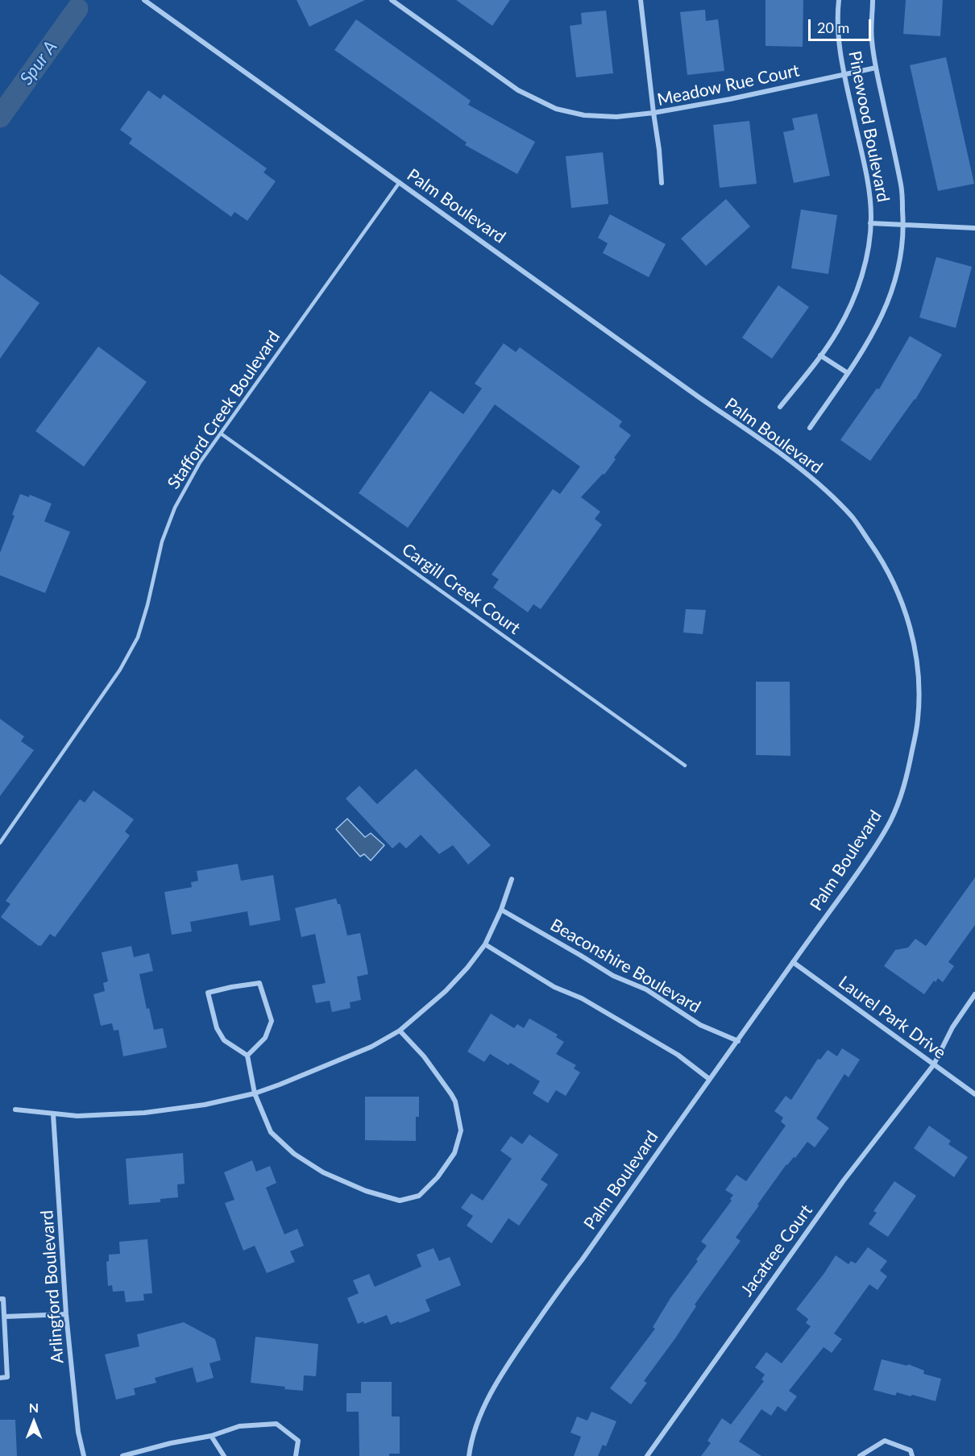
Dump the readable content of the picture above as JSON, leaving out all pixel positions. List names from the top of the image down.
{
  "streets": {
    "street": [
      "Meadow Rue Court",
      "Pinewood Boulevard",
      "Palm Boulevard",
      "Beaconshire Boulevard",
      "Laurel Park Drive",
      "Jacatree Court",
      "Arlingford Boulevard"
    ],
    "lane": ["Stafford Creek Boulevard", "Cargill Creek Court"]
  },
  "crossings": [
    ["Meadow Rue Court", "Pinewood Boulevard"],
    ["Palm Boulevard", "Stafford Creek Boulevard"],
    ["Palm Boulevard", "Beaconshire Boulevard"],
    ["Palm Boulevard", "Laurel Park Drive"],
    ["Stafford Creek Boulevard", "Cargill Creek Court"],
    ["Laurel Park Drive", "Jacatree Court"]
  ],
  "water": ["Spur A"],
  "scale_bar": "20 m",
  "north": "top"
}
